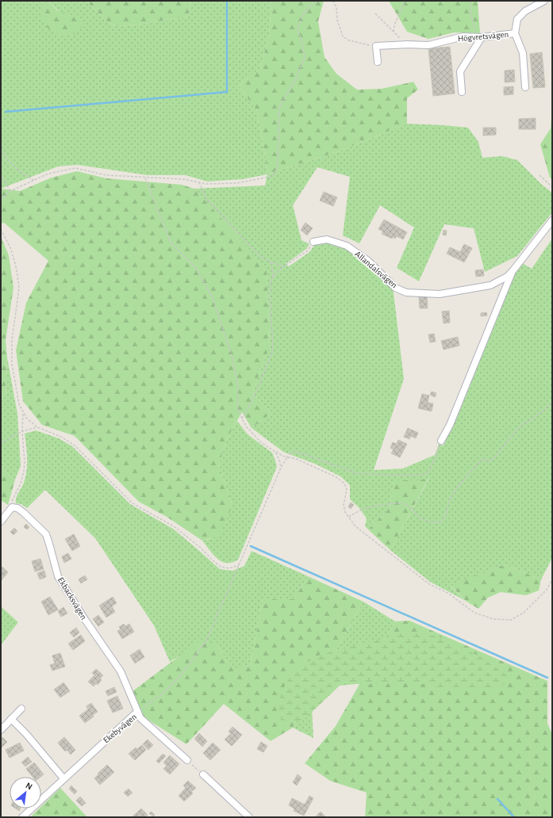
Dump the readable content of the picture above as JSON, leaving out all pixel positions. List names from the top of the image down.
{
  "streets": {
    "street": [
      "Högvretsvägen",
      "Allandalsvägen",
      "Ekbacksvägen",
      "Ekebyvägen"
    ]
  },
  "crossings": [
    ["Ekbacksvägen", "Ekebyvägen"]
  ],
  "north": "top right"
}
